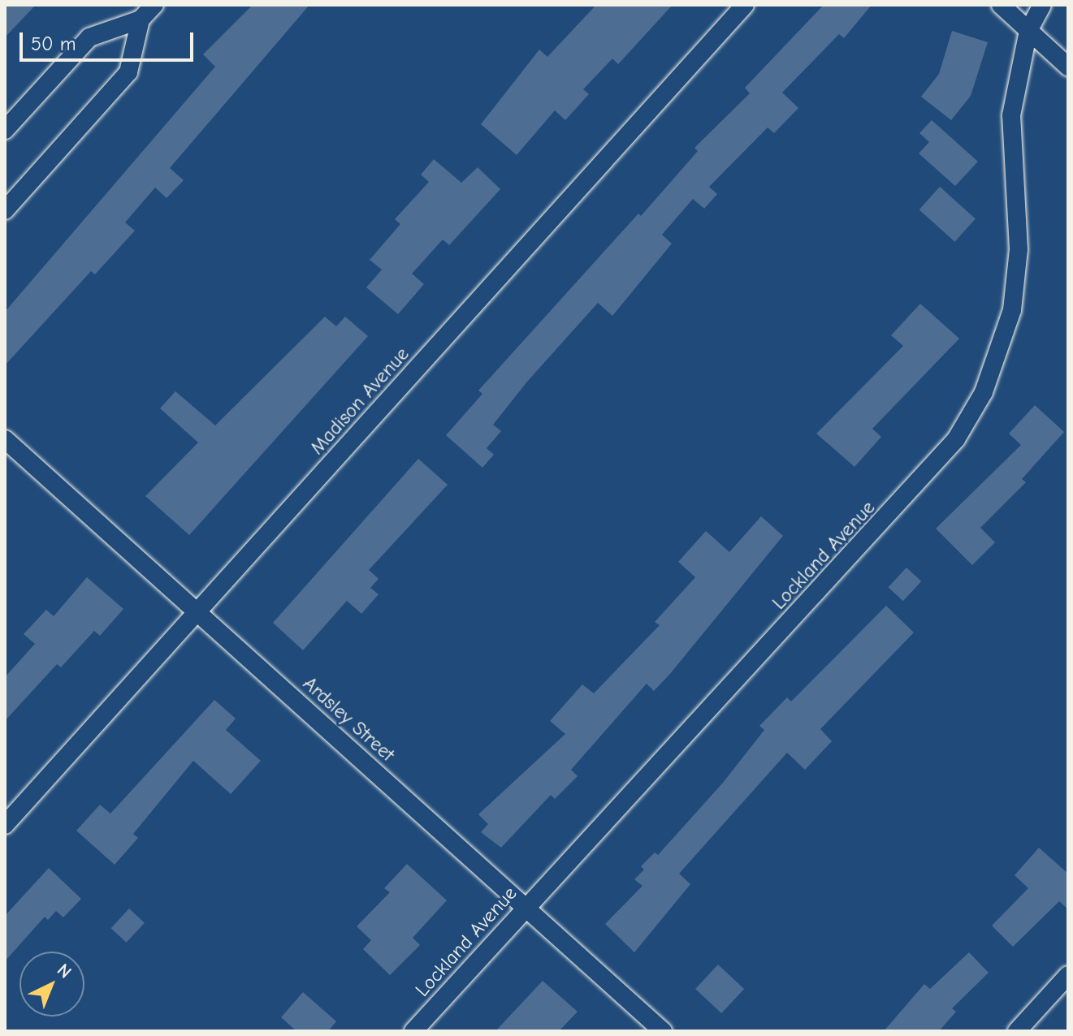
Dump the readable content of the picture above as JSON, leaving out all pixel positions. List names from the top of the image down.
{
  "streets": {
    "street": ["Madison Avenue", "Lockland Avenue", "Ardsley Street"]
  },
  "crossings": [
    ["Madison Avenue", "Ardsley Street"],
    ["Lockland Avenue", "Ardsley Street"]
  ],
  "scale_bar": "50 m",
  "north": "top right"
}
